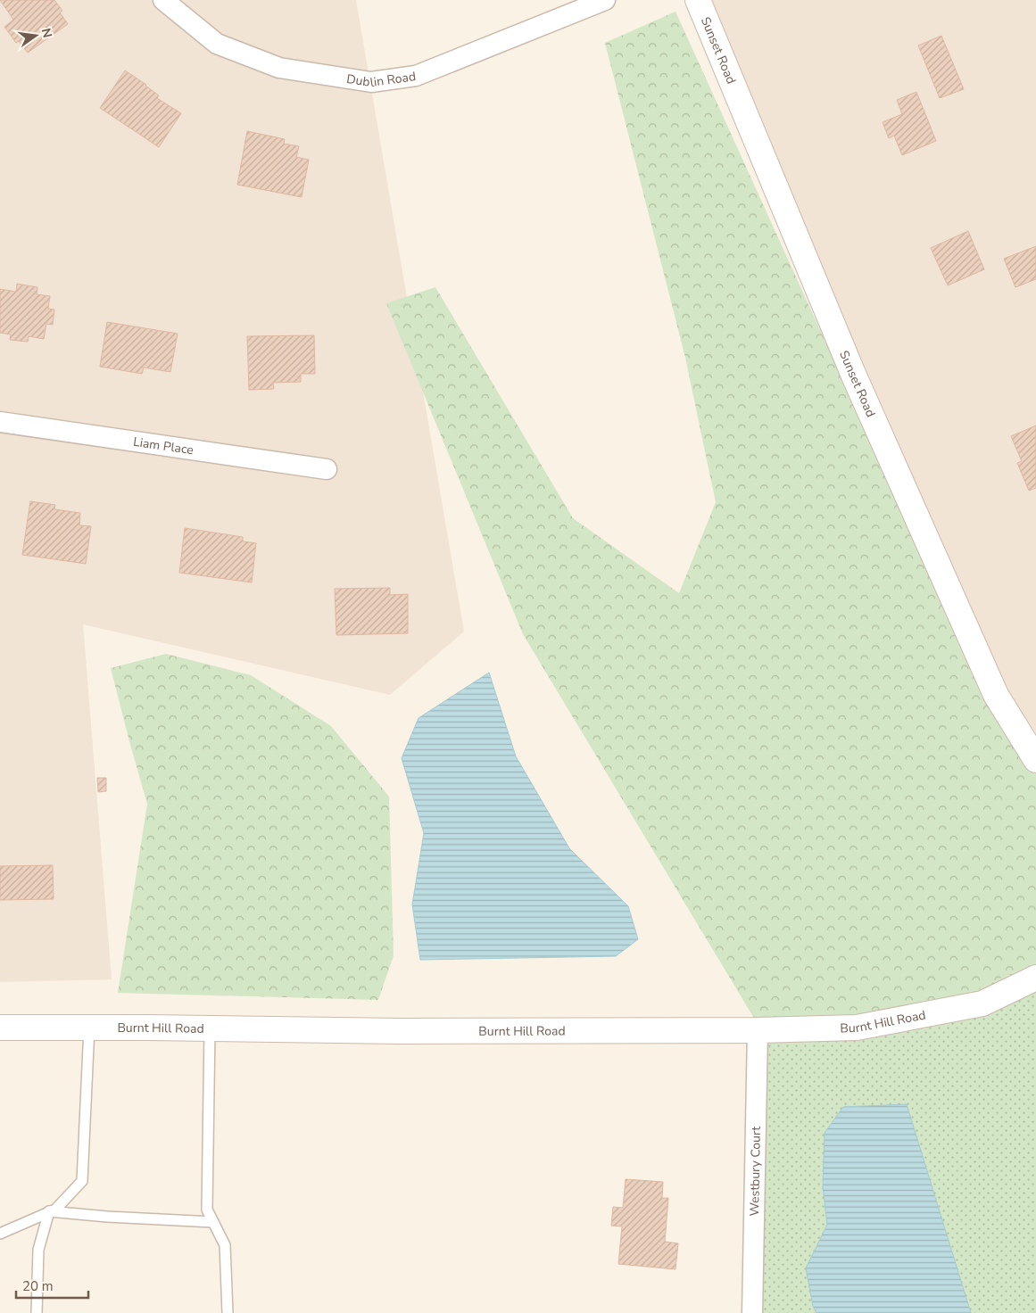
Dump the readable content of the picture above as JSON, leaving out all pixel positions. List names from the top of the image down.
{
  "streets": {
    "street": [
      "Sunset Road",
      "Dublin Road",
      "Liam Place",
      "Burnt Hill Road",
      "Westbury Court"
    ]
  },
  "crossings": [
    ["Burnt Hill Road", "Westbury Court"]
  ],
  "scale_bar": "20 m",
  "north": "right"
}
